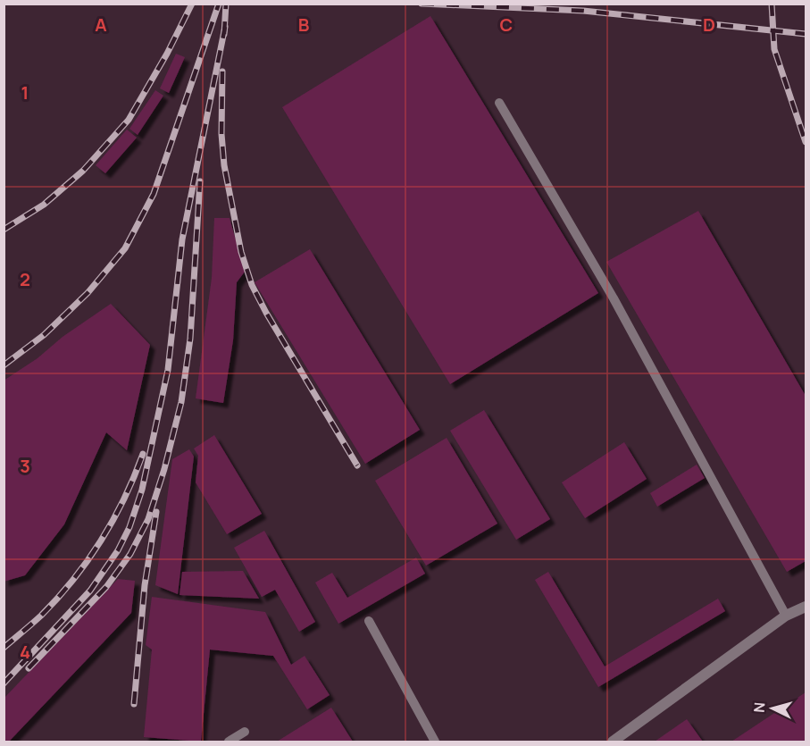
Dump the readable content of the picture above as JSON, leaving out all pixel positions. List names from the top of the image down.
{
  "north": "left",
  "grid": {
    "columns": [
      "A",
      "B",
      "C",
      "D"
    ],
    "rows": [
      "1",
      "2",
      "3",
      "4"
    ]
  }
}
